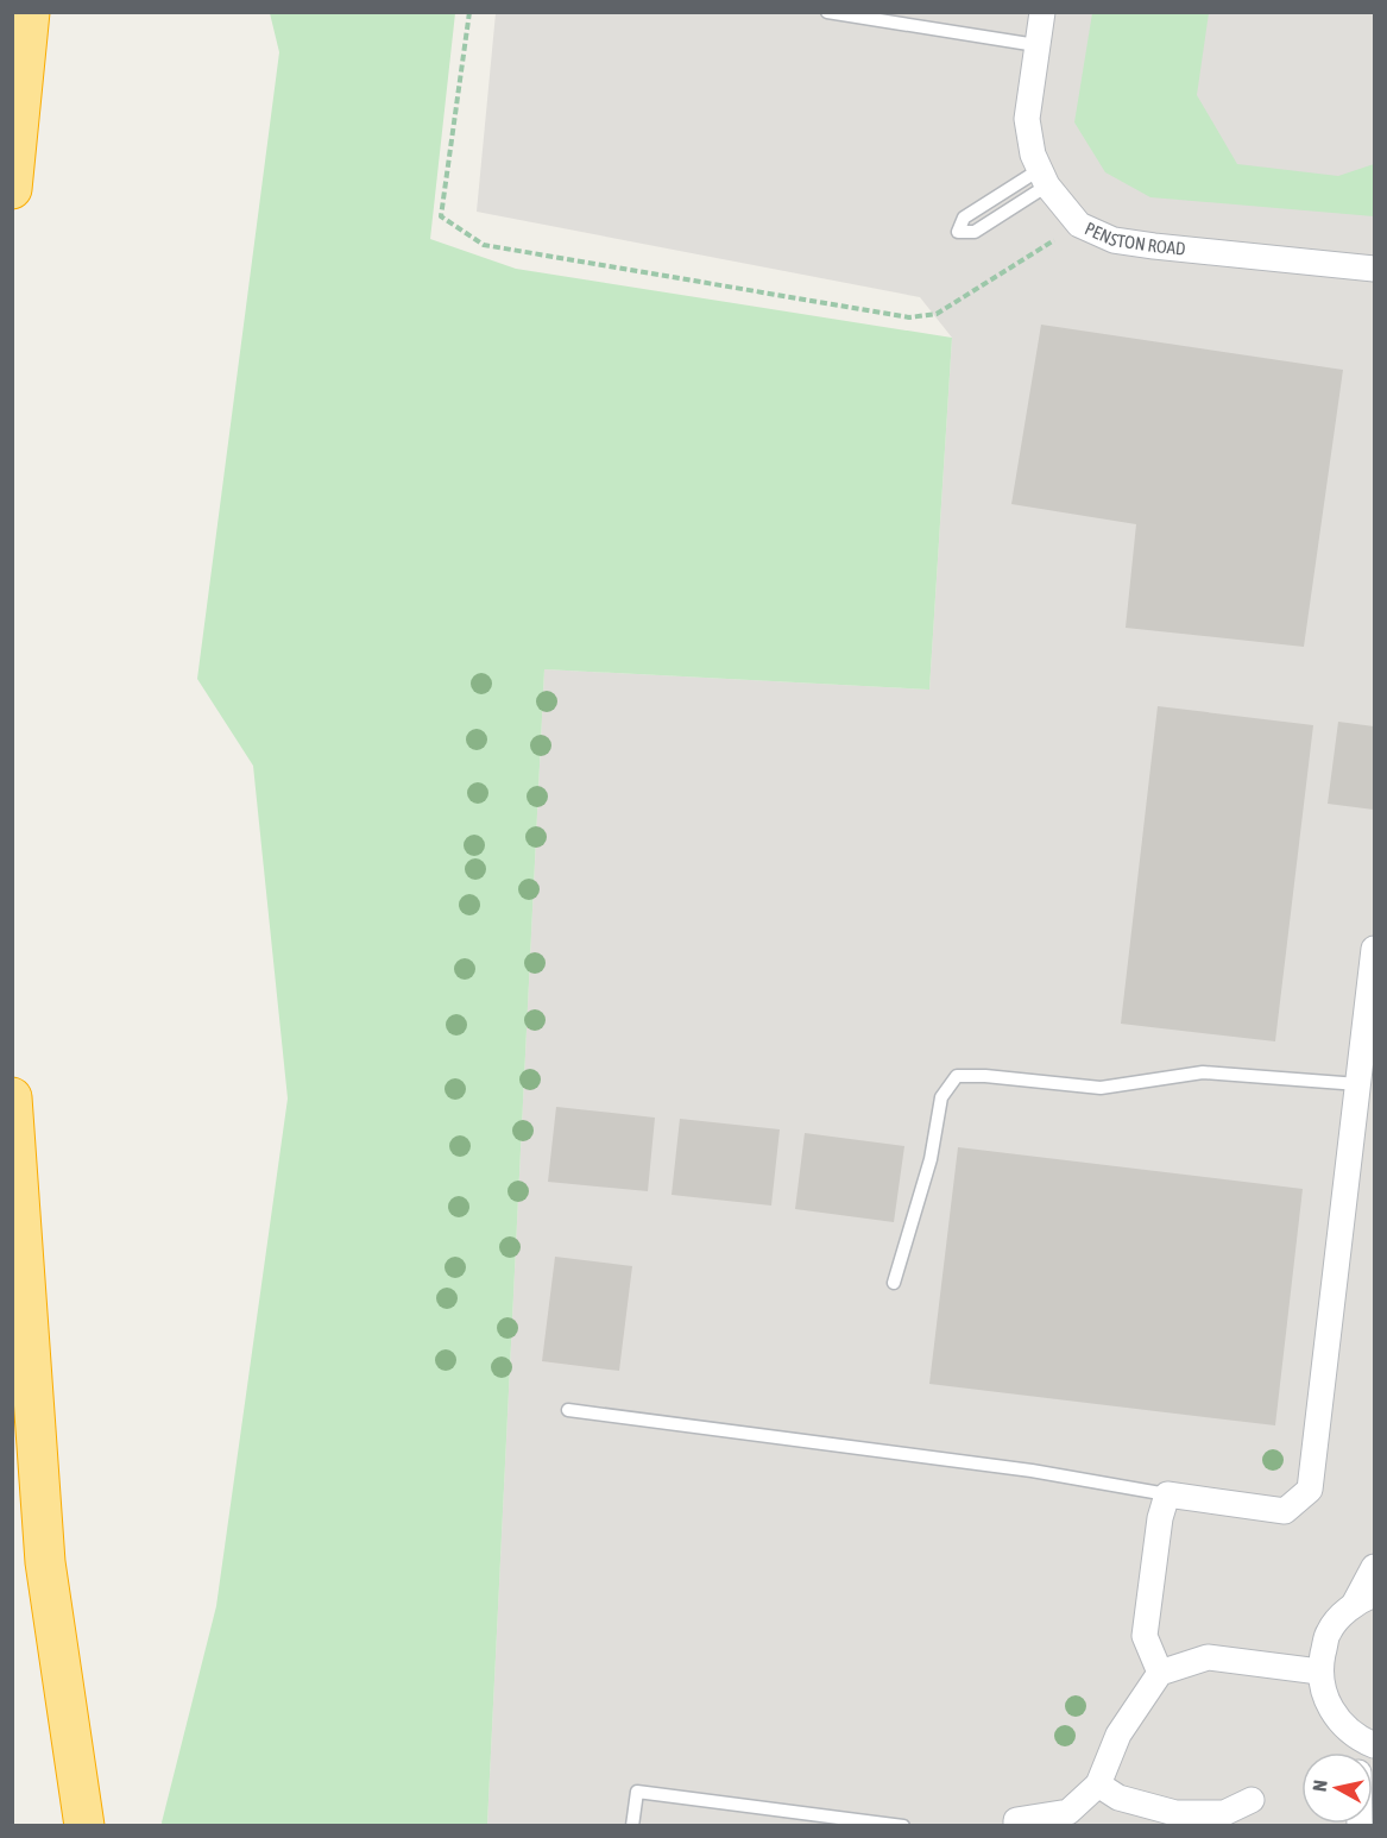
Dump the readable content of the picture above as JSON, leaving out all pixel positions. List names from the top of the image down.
{
  "streets": {
    "street": ["PENSTON ROAD"]
  },
  "north": "left"
}
